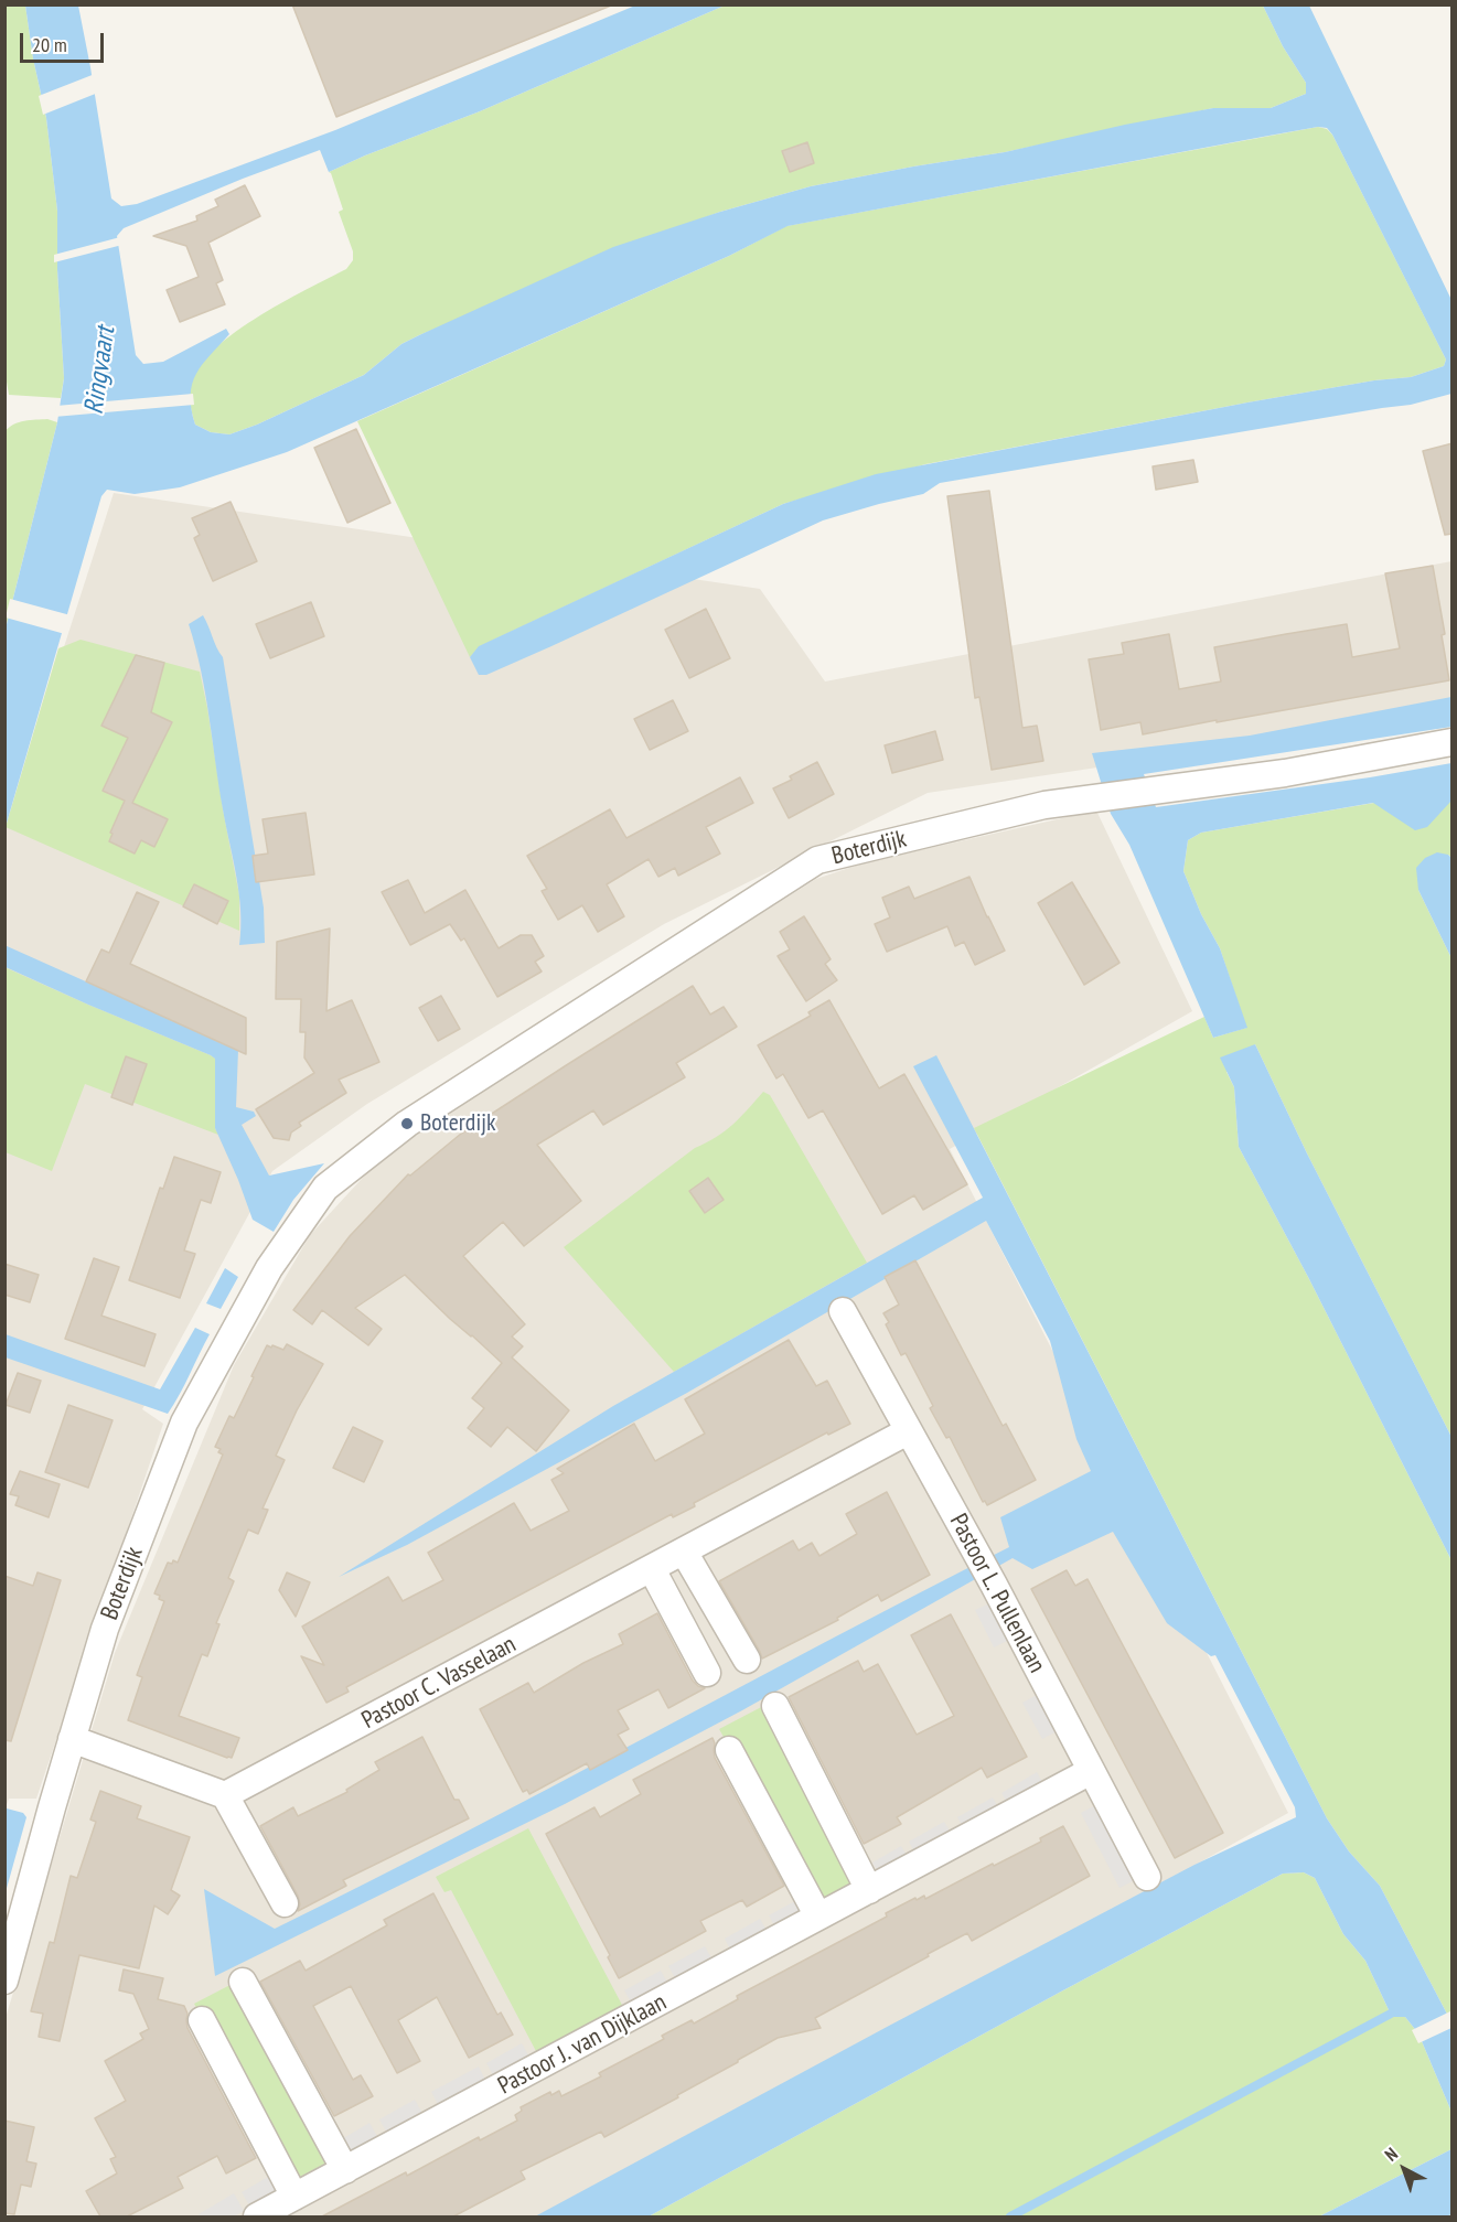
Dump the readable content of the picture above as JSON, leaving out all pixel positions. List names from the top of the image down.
{
  "streets": {
    "street": [
      "Boterdijk",
      "Pastoor L. Pullenlaan",
      "Pastoor C. Vasselaan",
      "Pastoor J. van Dijklaan"
    ]
  },
  "crossings": [
    ["Pastoor L. Pullenlaan", "Pastoor C. Vasselaan"],
    ["Pastoor L. Pullenlaan", "Pastoor J. van Dijklaan"]
  ],
  "water": ["Ringvaart"],
  "places": ["Boterdijk"],
  "scale_bar": "20 m",
  "north": "top left"
}
